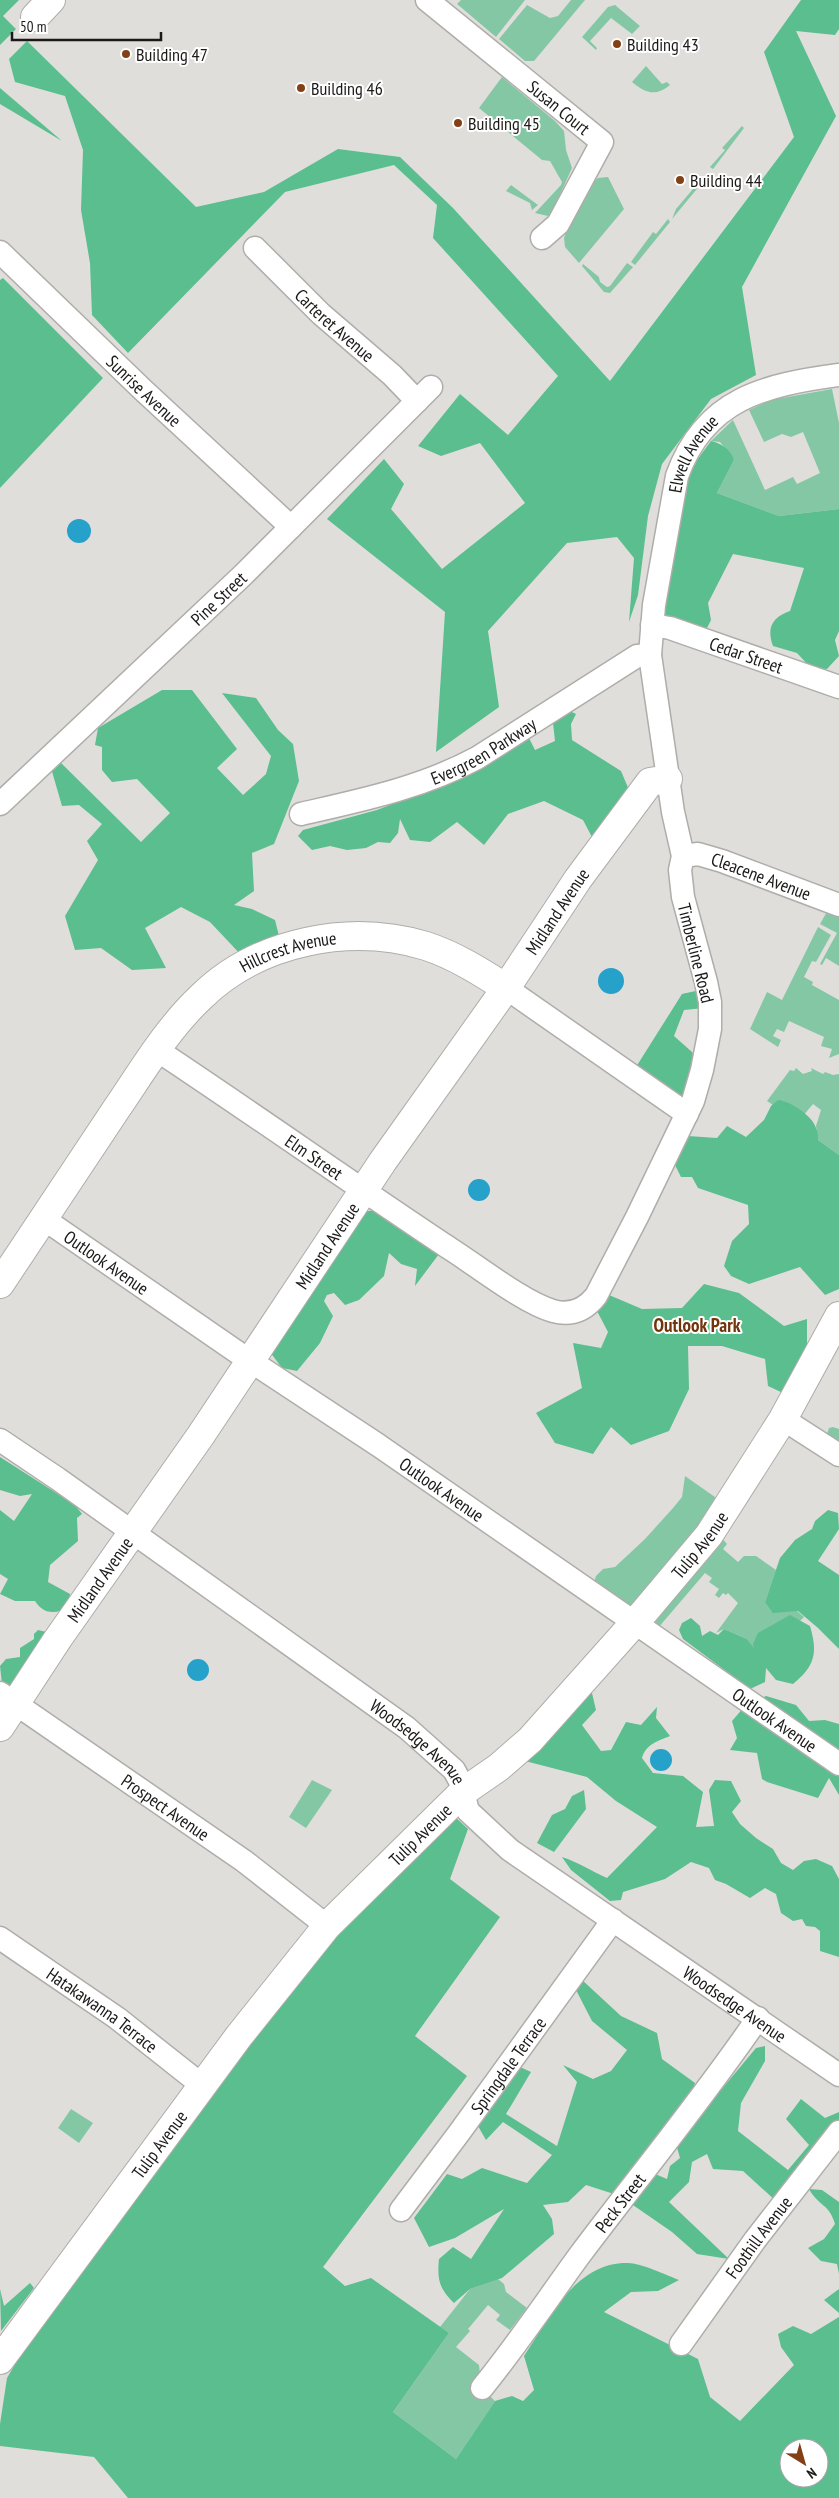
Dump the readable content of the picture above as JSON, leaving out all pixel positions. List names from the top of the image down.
{
  "streets": {
    "street": [
      "Susan Court",
      "Carteret Avenue",
      "Sunrise Avenue",
      "Elwell Avenue",
      "Pine Street",
      "Cedar Street",
      "Evergreen Parkway",
      "Cleacene Avenue",
      "Midland Avenue",
      "Timberline Road",
      "Hillcrest Avenue",
      "Elm Street",
      "Outlook Avenue",
      "Tulip Avenue",
      "Woodsedge Avenue",
      "Prospect Avenue",
      "Hatakawanna Terrace",
      "Springdale Terrace",
      "Peck Street",
      "Foothill Avenue"
    ]
  },
  "crossings": [
    ["Carteret Avenue", "Pine Street"],
    ["Sunrise Avenue", "Pine Street"],
    ["Elwell Avenue", "Cedar Street"],
    ["Elwell Avenue", "Timberline Road"],
    ["Cedar Street", "Timberline Road"],
    ["Evergreen Parkway", "Timberline Road"],
    ["Cleacene Avenue", "Timberline Road"],
    ["Midland Avenue", "Timberline Road"],
    ["Midland Avenue", "Hillcrest Avenue"],
    ["Midland Avenue", "Elm Street"],
    ["Midland Avenue", "Outlook Avenue"],
    ["Midland Avenue", "Woodsedge Avenue"],
    ["Midland Avenue", "Prospect Avenue"],
    ["Timberline Road", "Hillcrest Avenue"],
    ["Timberline Road", "Elm Street"],
    ["Hillcrest Avenue", "Elm Street"],
    ["Hillcrest Avenue", "Outlook Avenue"],
    ["Outlook Avenue", "Tulip Avenue"],
    ["Tulip Avenue", "Woodsedge Avenue"],
    ["Tulip Avenue", "Prospect Avenue"],
    ["Tulip Avenue", "Hatakawanna Terrace"],
    ["Woodsedge Avenue", "Springdale Terrace"],
    ["Woodsedge Avenue", "Peck Street"]
  ],
  "districts": ["Outlook Park"],
  "places": [
    "Building 43",
    "Building 47",
    "Building 46",
    "Building 45",
    "Building 44"
  ],
  "scale_bar": "50 m",
  "north": "bottom right"
}
